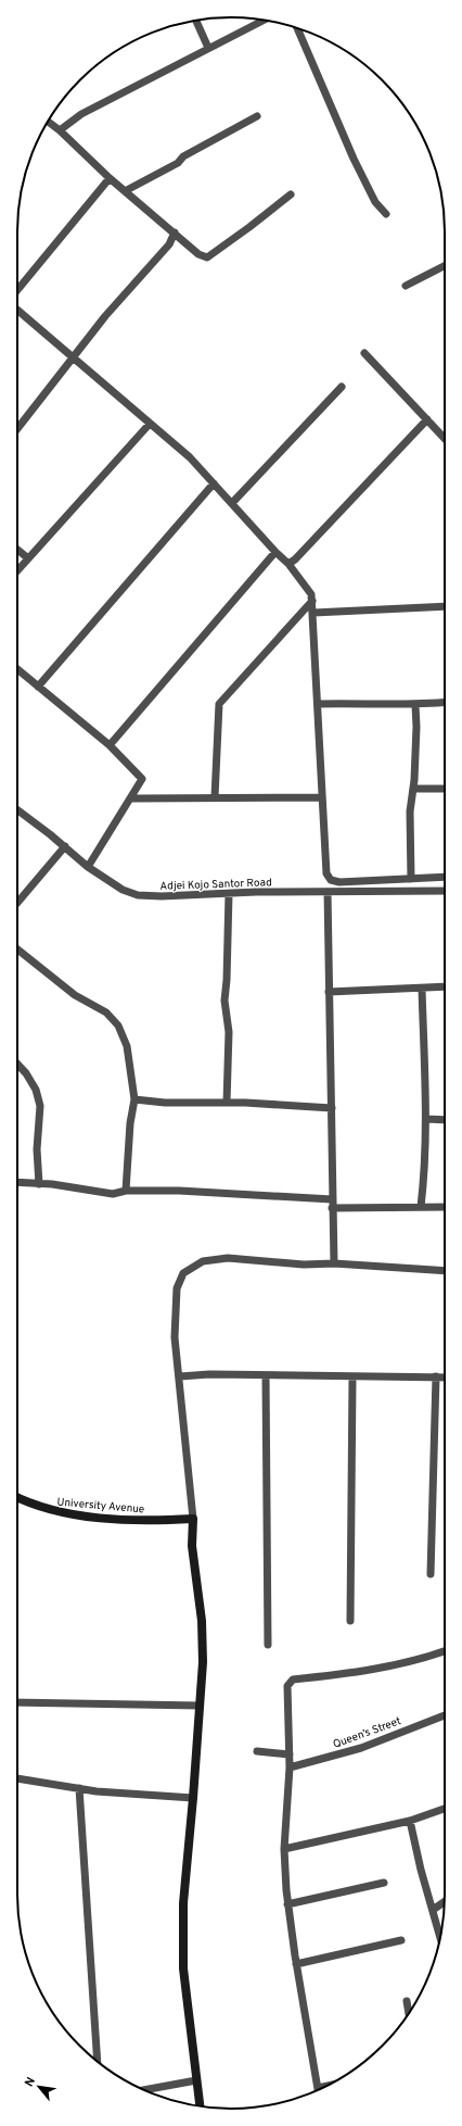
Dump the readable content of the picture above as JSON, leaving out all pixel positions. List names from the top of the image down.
{
  "streets": {
    "street": ["Adjei Kojo Santor Road", "University Avenue", "Queen’s Street"]
  },
  "north": "top left"
}
